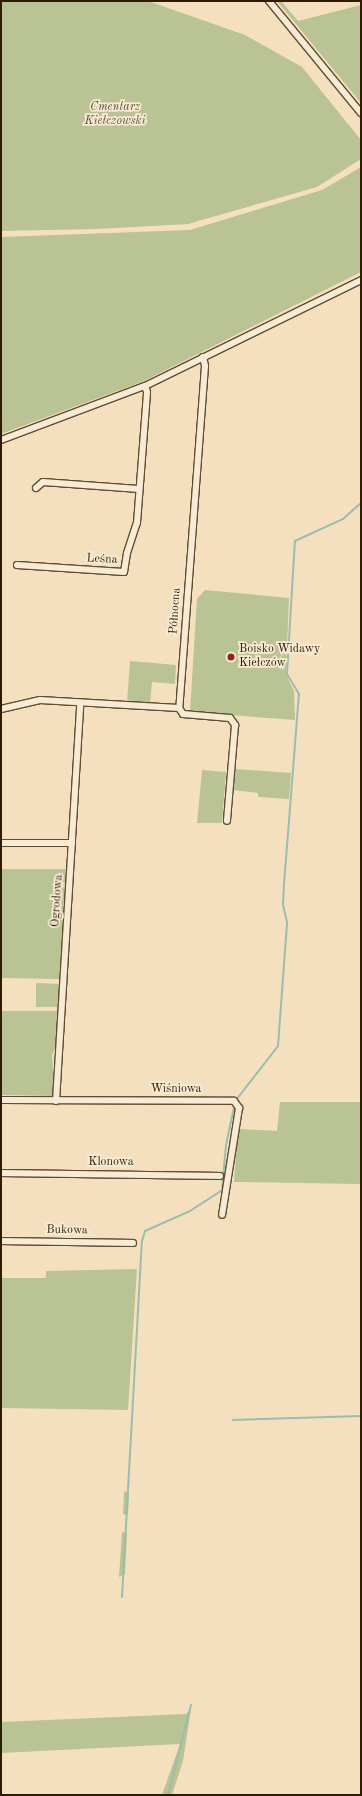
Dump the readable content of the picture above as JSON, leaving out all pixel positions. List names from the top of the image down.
{
  "streets": {
    "street": [
      "Leśna",
      "Północna",
      "Ogrodowa",
      "Wiśniowa",
      "Klonowa",
      "Bukowa"
    ]
  },
  "crossings": [
    ["Ogrodowa", "Wiśniowa"]
  ],
  "parks": ["Cmentarz Kiełczowski"],
  "places": ["Boisko Widawy Kiełczów"]
}
